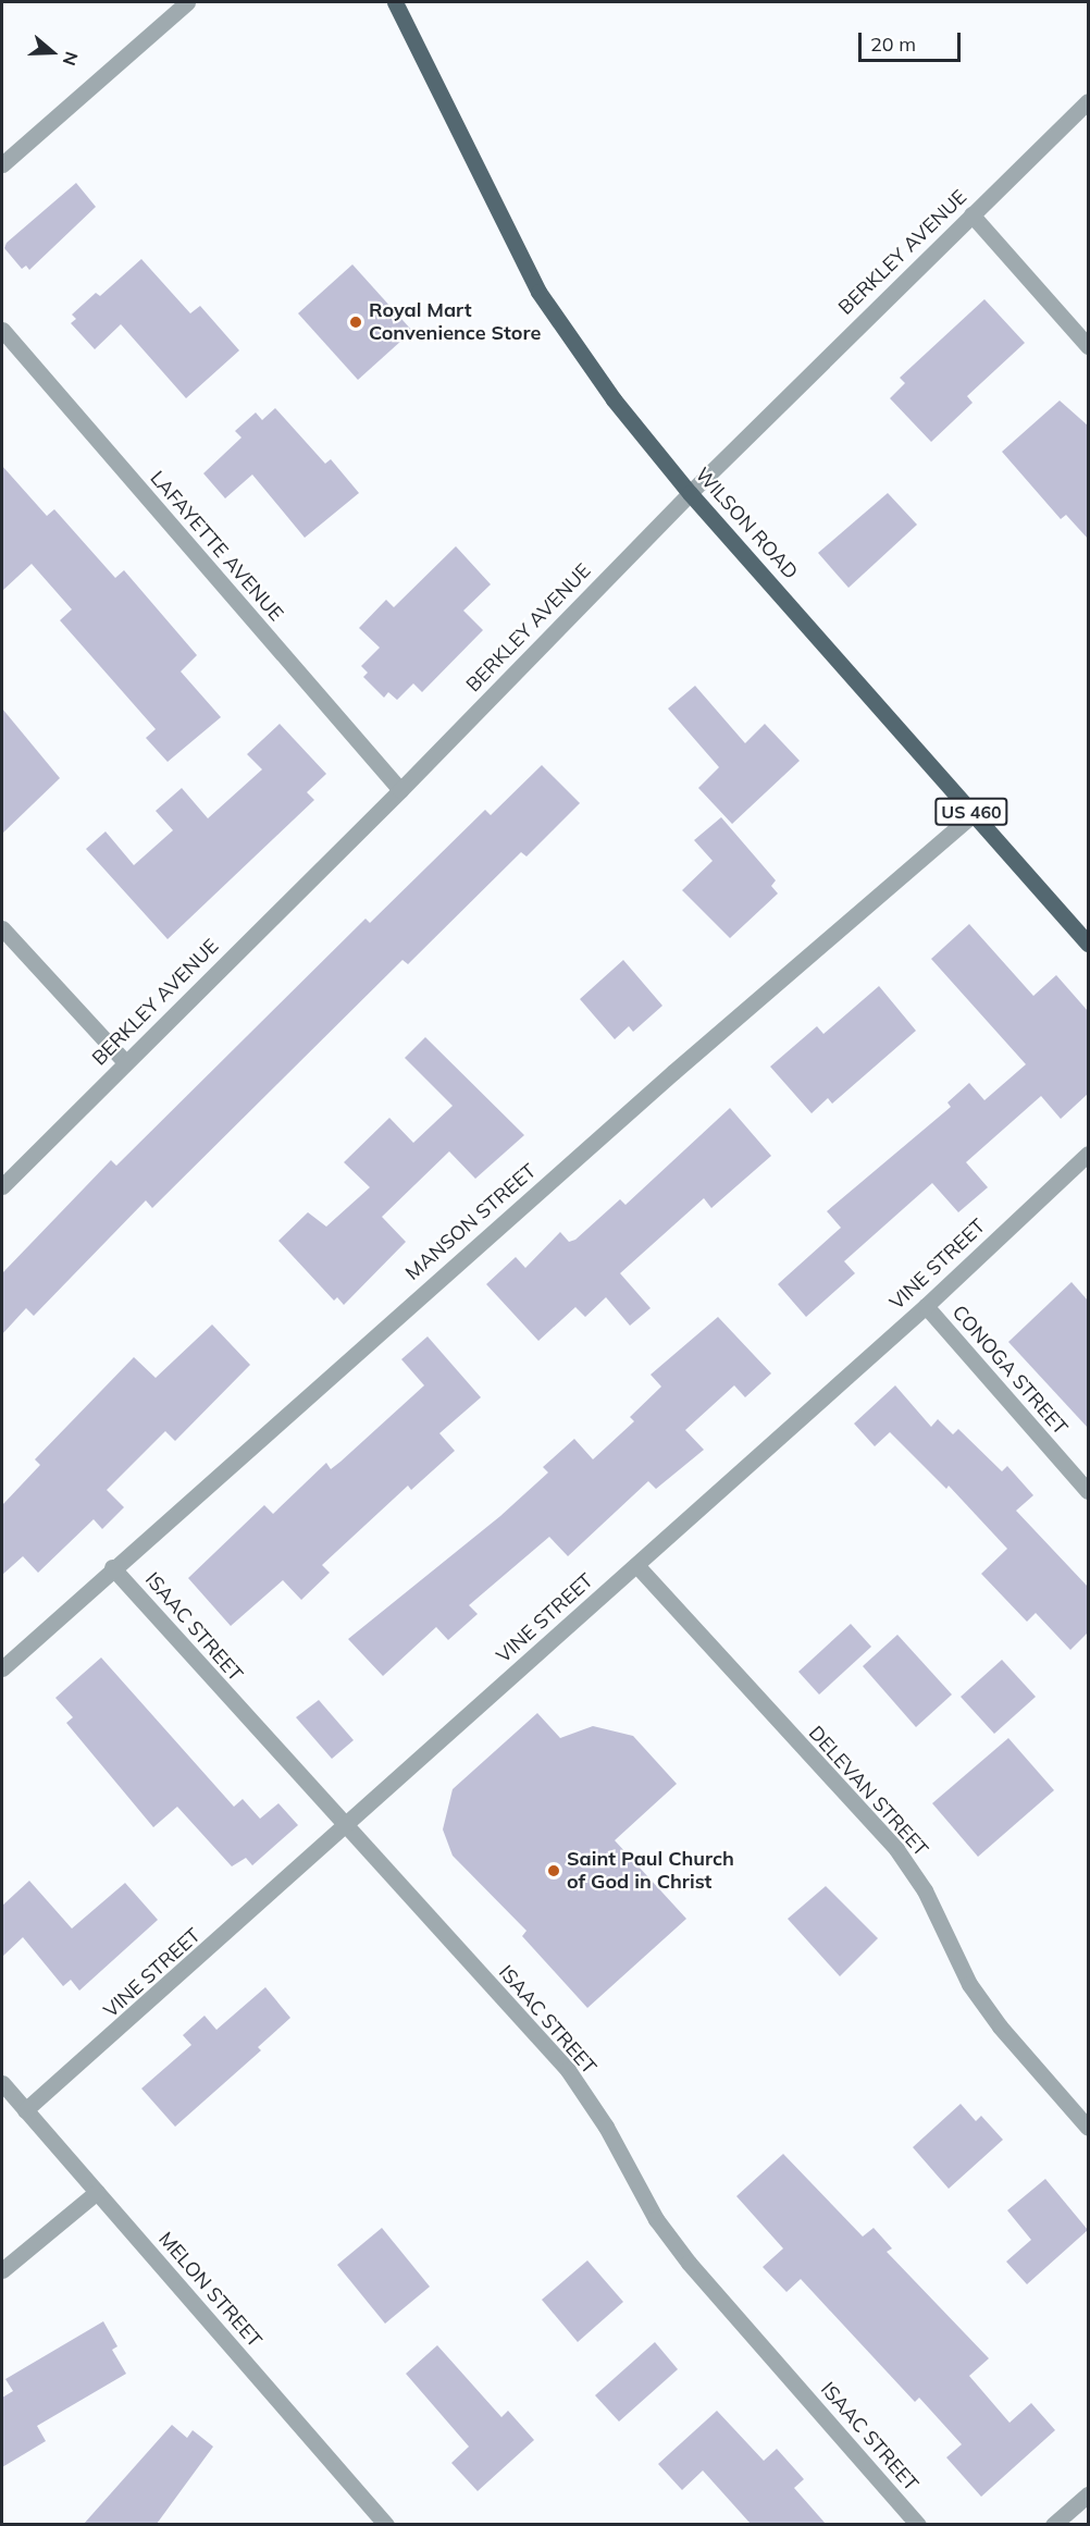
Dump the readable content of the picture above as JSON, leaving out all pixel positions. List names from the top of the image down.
{
  "streets": {
    "main road": ["WILSON ROAD", "US 460"],
    "street": [
      "BERKLEY AVENUE",
      "LAFAYETTE AVENUE",
      "MANSON STREET",
      "VINE STREET",
      "CONOGA STREET",
      "ISAAC STREET",
      "DELEVAN STREET",
      "MELON STREET"
    ]
  },
  "crossings": [
    ["BERKLEY AVENUE", "WILSON ROAD"],
    ["BERKLEY AVENUE", "LAFAYETTE AVENUE"],
    ["WILSON ROAD", "MANSON STREET"],
    ["MANSON STREET", "ISAAC STREET"],
    ["VINE STREET", "CONOGA STREET"],
    ["VINE STREET", "ISAAC STREET"],
    ["VINE STREET", "DELEVAN STREET"],
    ["VINE STREET", "MELON STREET"]
  ],
  "places": ["Royal Mart Convenience Store", "Saint Paul Church of God in Christ"],
  "scale_bar": "20 m",
  "north": "right"
}
